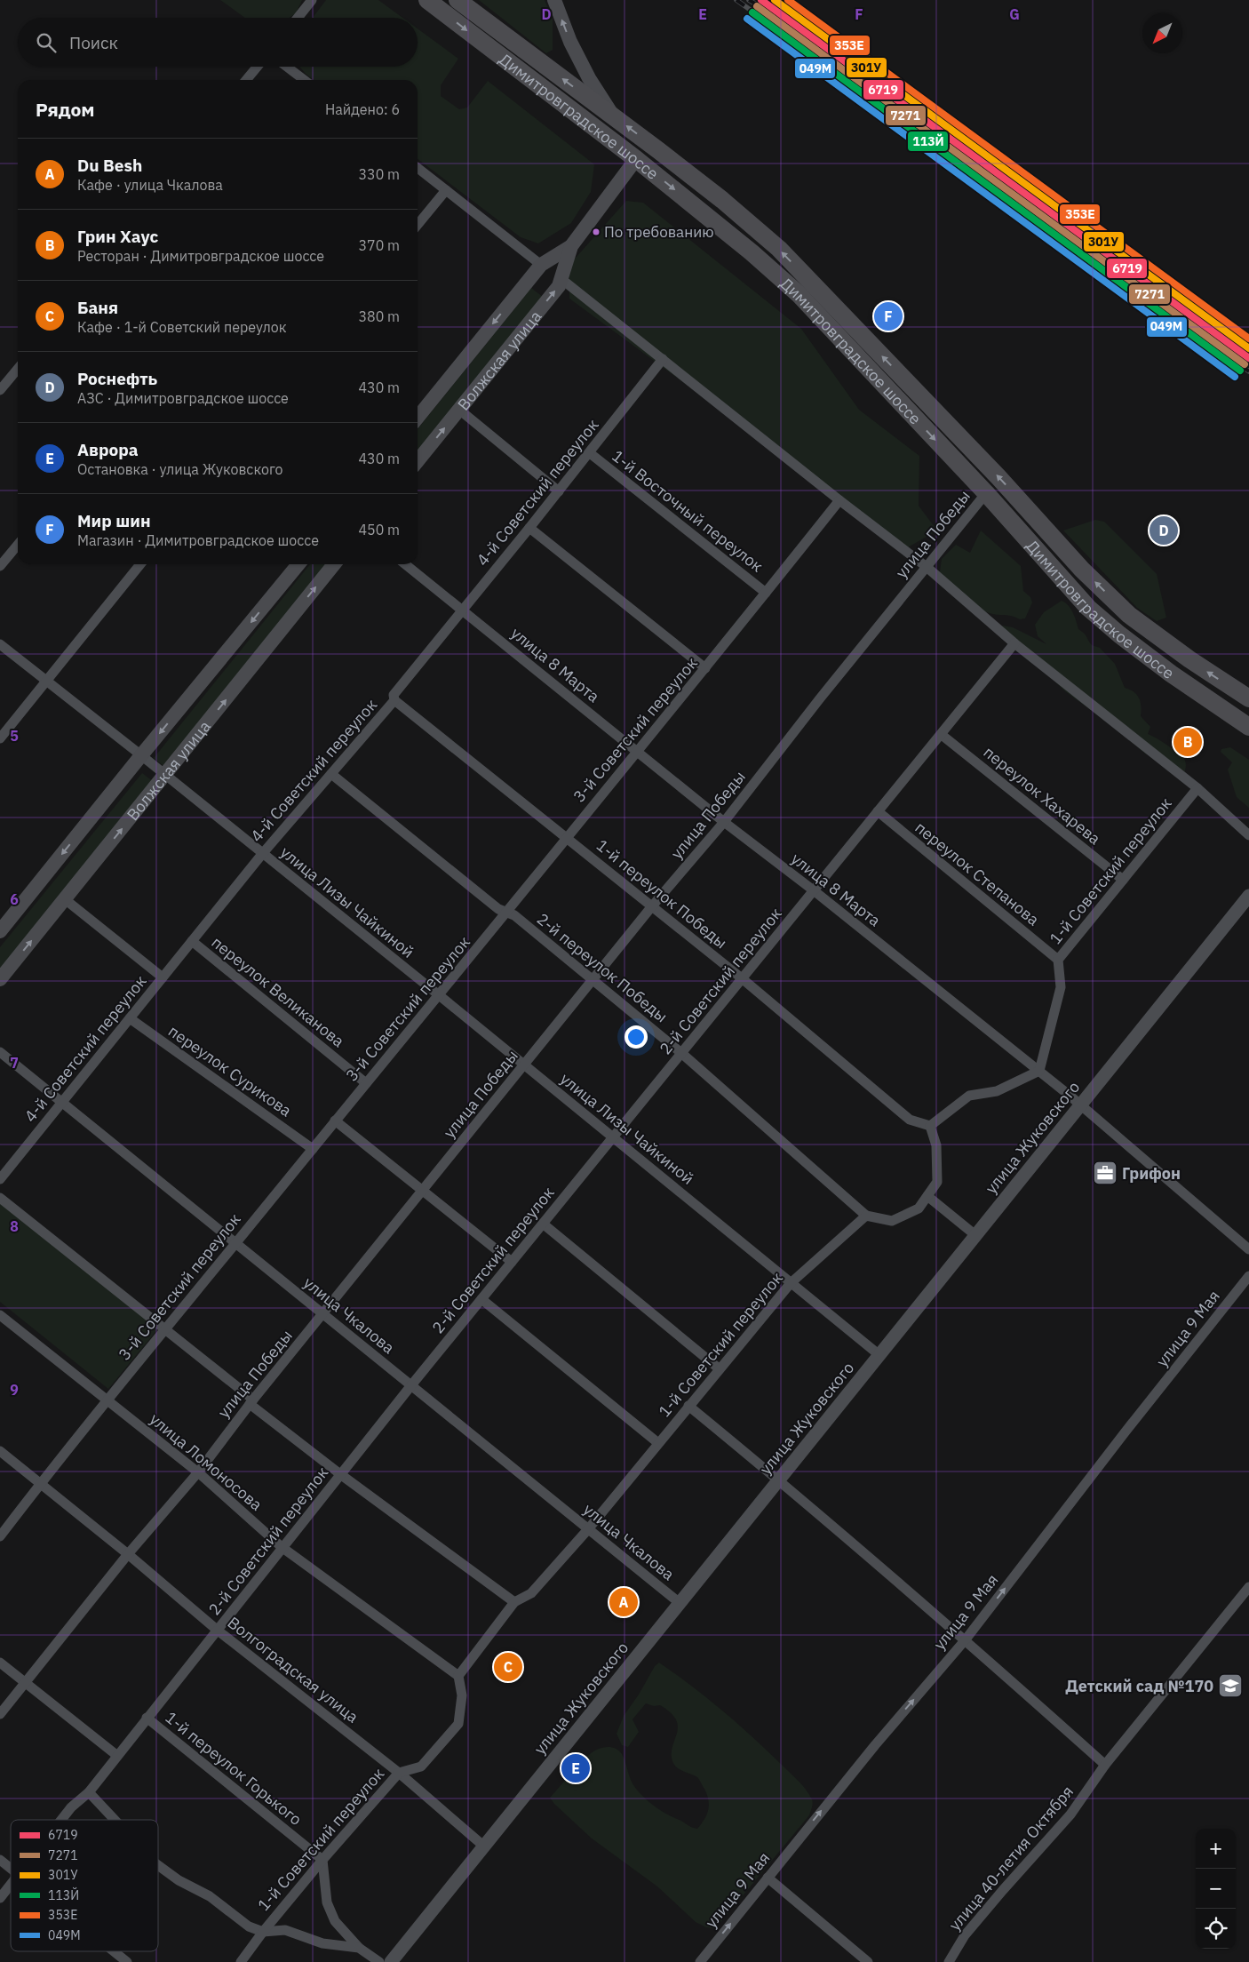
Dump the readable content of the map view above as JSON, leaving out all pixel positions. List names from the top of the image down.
{
  "streets": {
    "highway": ["Димитровградское шоссе", "Волжская улица"],
    "street": [
      "4-й Советский переулок",
      "1-й Восточный переулок",
      "улица Победы",
      "улица 8 Марта",
      "3-й Советский переулок",
      "переулок Хахарева",
      "1-й Советский переулок",
      "переулок Степанова",
      "1-й переулок Победы",
      "улица Лизы Чайкиной",
      "2-й переулок Победы",
      "2-й Советский переулок",
      "переулок Великанова",
      "переулок Сурикова",
      "улица Жуковского",
      "улица Чкалова",
      "улица 9 Мая",
      "улица Ломоносова",
      "Волгоградская улица",
      "1-й переулок Горького",
      "улица 40-летия Октября"
    ]
  },
  "crossings": [
    ["Димитровградское шоссе", "Волжская улица"],
    ["Димитровградское шоссе", "улица Победы"],
    ["Волжская улица", "улица Лизы Чайкиной"],
    ["4-й Советский переулок", "1-й Восточный переулок"],
    ["4-й Советский переулок", "улица 8 Марта"],
    ["4-й Советский переулок", "1-й переулок Победы"],
    ["4-й Советский переулок", "улица Лизы Чайкиной"],
    ["4-й Советский переулок", "2-й переулок Победы"],
    ["4-й Советский переулок", "переулок Великанова"],
    ["4-й Советский переулок", "переулок Сурикова"],
    ["4-й Советский переулок", "улица Чкалова"],
    ["1-й Восточный переулок", "3-й Советский переулок"],
    ["улица Победы", "улица 8 Марта"],
    ["улица Победы", "1-й переулок Победы"],
    ["улица Победы", "улица Лизы Чайкиной"],
    ["улица Победы", "2-й переулок Победы"],
    ["улица Победы", "улица Чкалова"],
    ["улица Победы", "улица Ломоносова"],
    ["улица Победы", "Волгоградская улица"],
    ["улица 8 Марта", "3-й Советский переулок"],
    ["улица 8 Марта", "1-й Советский переулок"],
    ["улица 8 Марта", "2-й Советский переулок"],
    ["улица 8 Марта", "улица Жуковского"],
    ["3-й Советский переулок", "1-й переулок Победы"],
    ["3-й Советский переулок", "улица Лизы Чайкиной"],
    ["3-й Советский переулок", "2-й переулок Победы"],
    ["3-й Советский переулок", "переулок Великанова"],
    ["3-й Советский переулок", "переулок Сурикова"],
    ["3-й Советский переулок", "улица Чкалова"],
    ["3-й Советский переулок", "улица Ломоносова"],
    ["3-й Советский переулок", "Волгоградская улица"],
    ["переулок Хахарева", "1-й Советский переулок"],
    ["переулок Хахарева", "2-й Советский переулок"],
    ["1-й Советский переулок", "переулок Степанова"],
    ["1-й Советский переулок", "улица Лизы Чайкиной"],
    ["1-й Советский переулок", "2-й переулок Победы"],
    ["1-й Советский переулок", "улица Чкалова"],
    ["1-й Советский переулок", "улица Ломоносова"],
    ["1-й Советский переулок", "Волгоградская улица"],
    ["1-й Советский переулок", "1-й переулок Горького"],
    ["переулок Степанова", "2-й Советский переулок"],
    ["1-й переулок Победы", "2-й Советский переулок"],
    ["улица Лизы Чайкиной", "2-й Советский переулок"],
    ["улица Лизы Чайкиной", "улица Жуковского"],
    ["2-й переулок Победы", "2-й Советский переулок"],
    ["2-й Советский переулок", "улица Чкалова"],
    ["2-й Советский переулок", "улица Ломоносова"],
    ["2-й Советский переулок", "Волгоградская улица"],
    ["2-й Советский переулок", "1-й переулок Горького"],
    ["улица Жуковского", "улица Чкалова"],
    ["улица Жуковского", "Волгоградская улица"]
  ],
  "one_way": ["улица 9 Мая"],
  "places": {
    "other": ["По требованию"],
    "office": ["Грифон"],
    "school or university": ["Детский сад №170"]
  },
  "lines": [
    "transit line 6719",
    "transit line 301У",
    "transit line 353Е",
    "transit line 7271",
    "transit line 113Й",
    "transit line 049М"
  ],
  "legend": [
    "6719",
    "7271",
    "301У",
    "113Й",
    "353Е",
    "049М"
  ],
  "north": "bottom left",
  "page": {
    "search": "Поиск",
    "heading": ["Рядом", "Найдено: 6"],
    "list": [
      {
        "mark": "A",
        "name": "Du Besh",
        "note": "Кафе · улица Чкалова",
        "value": "330 m"
      },
      {
        "mark": "B",
        "name": "Грин Хаус",
        "note": "Ресторан · Димитровградское шоссе",
        "value": "370 m"
      },
      {
        "mark": "C",
        "name": "Баня",
        "note": "Кафе · 1-й Советский переулок",
        "value": "380 m"
      },
      {
        "mark": "D",
        "name": "Роснефть",
        "note": "АЗС · Димитровградское шоссе",
        "value": "430 m"
      },
      {
        "mark": "E",
        "name": "Аврора",
        "note": "Остановка · улица Жуковского",
        "value": "430 m"
      },
      {
        "mark": "F",
        "name": "Мир шин",
        "note": "Магазин · Димитровградское шоссе",
        "value": "450 m"
      }
    ],
    "pins": [
      "F",
      "D",
      "B",
      "A",
      "C",
      "E"
    ],
    "map_buttons": ["+", "−"]
  },
  "grid": {
    "columns": [
      "D",
      "E",
      "F",
      "G"
    ],
    "rows": [
      "5",
      "6",
      "7",
      "8",
      "9"
    ]
  }
}
